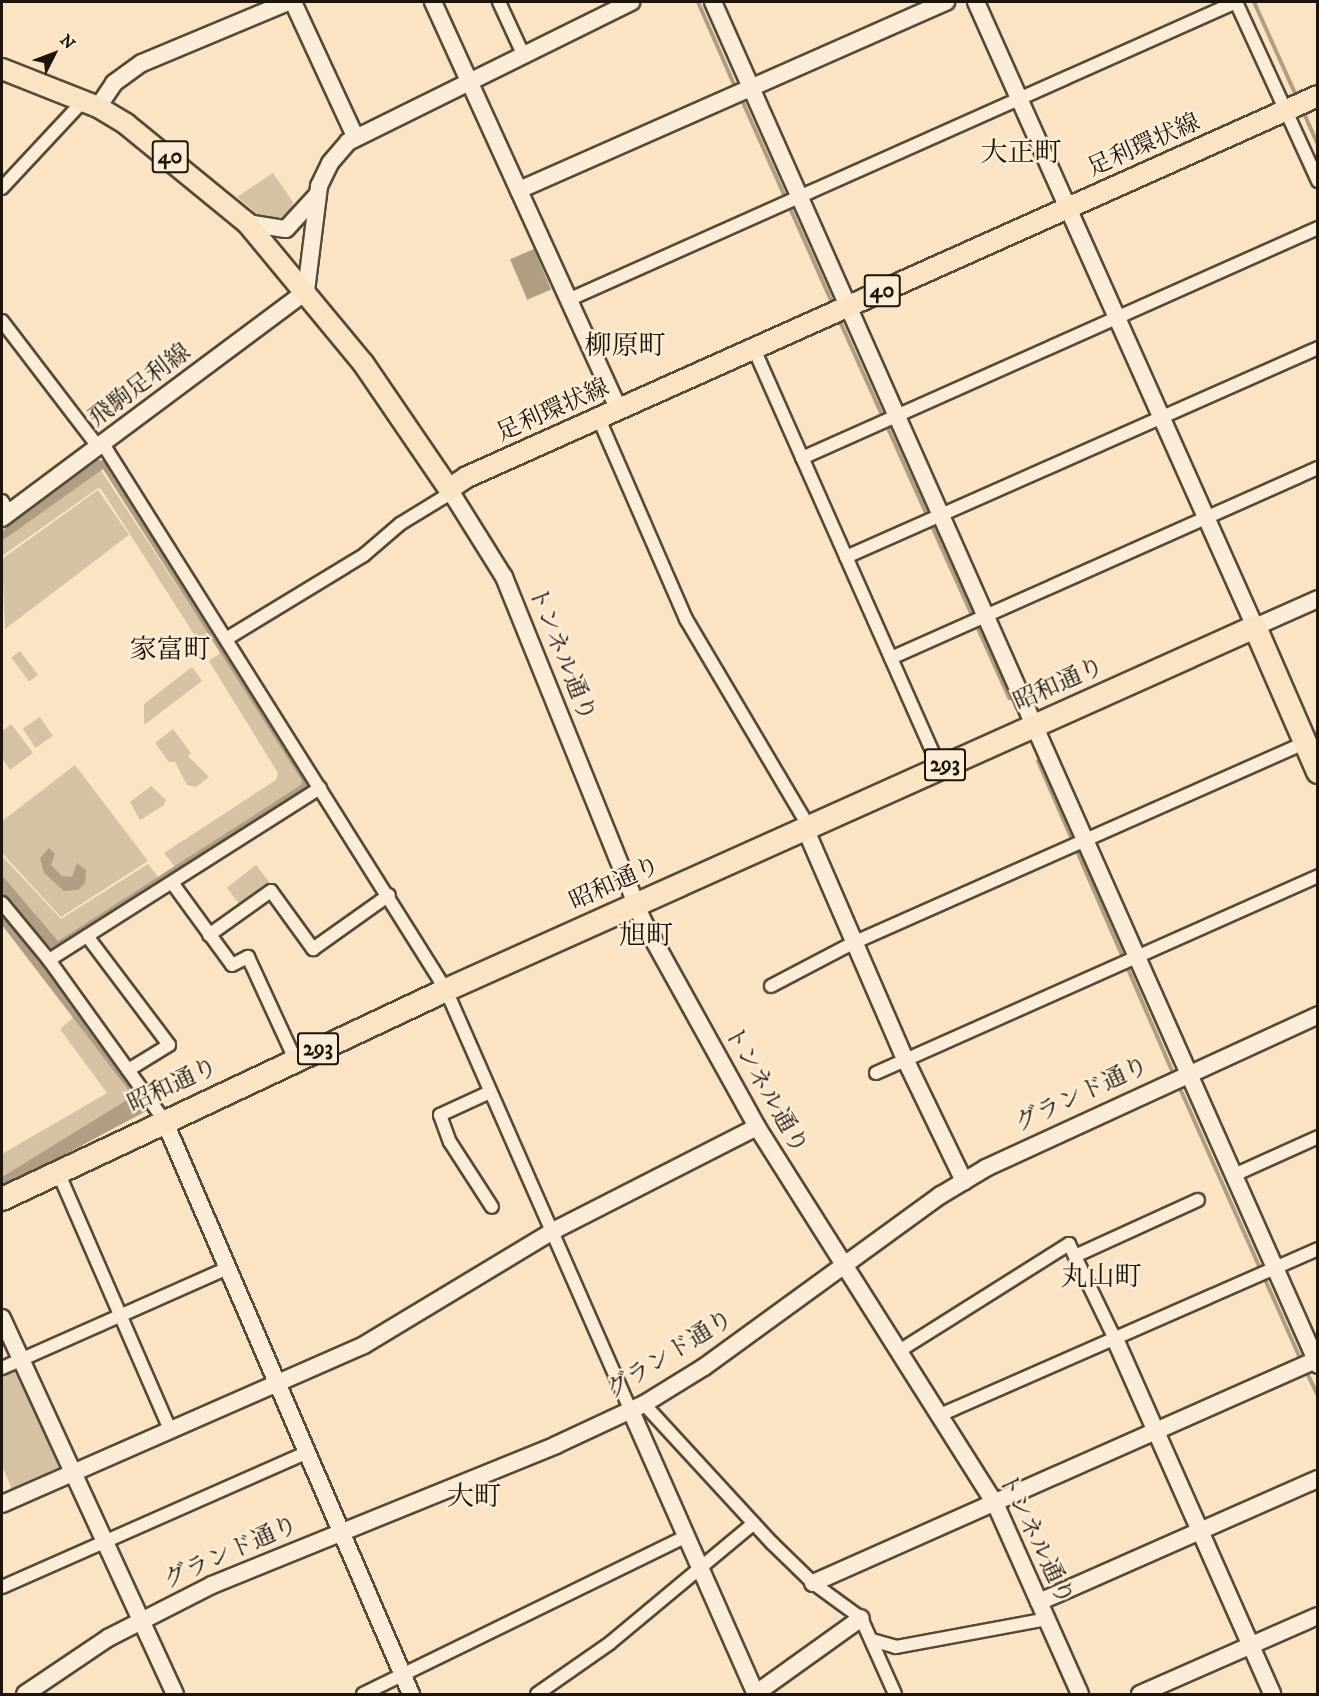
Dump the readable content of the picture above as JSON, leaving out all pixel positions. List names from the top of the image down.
{
  "streets": {
    "highway": ["昭和通り", "293"],
    "main road": ["足利環状線", "40"],
    "street": ["飛駒足利線", "トンネル通り", "グランド通り"]
  },
  "crossings": [
    ["足利環状線", "40"],
    ["足利環状線", "トンネル通り"],
    ["40", "飛駒足利線"],
    ["40", "トンネル通り"],
    ["トンネル通り", "昭和通り"],
    ["トンネル通り", "グランド通り"]
  ],
  "districts": [
    "大正町",
    "柳原町",
    "家富町",
    "旭町",
    "丸山町",
    "大町"
  ],
  "north": "top right"
}
